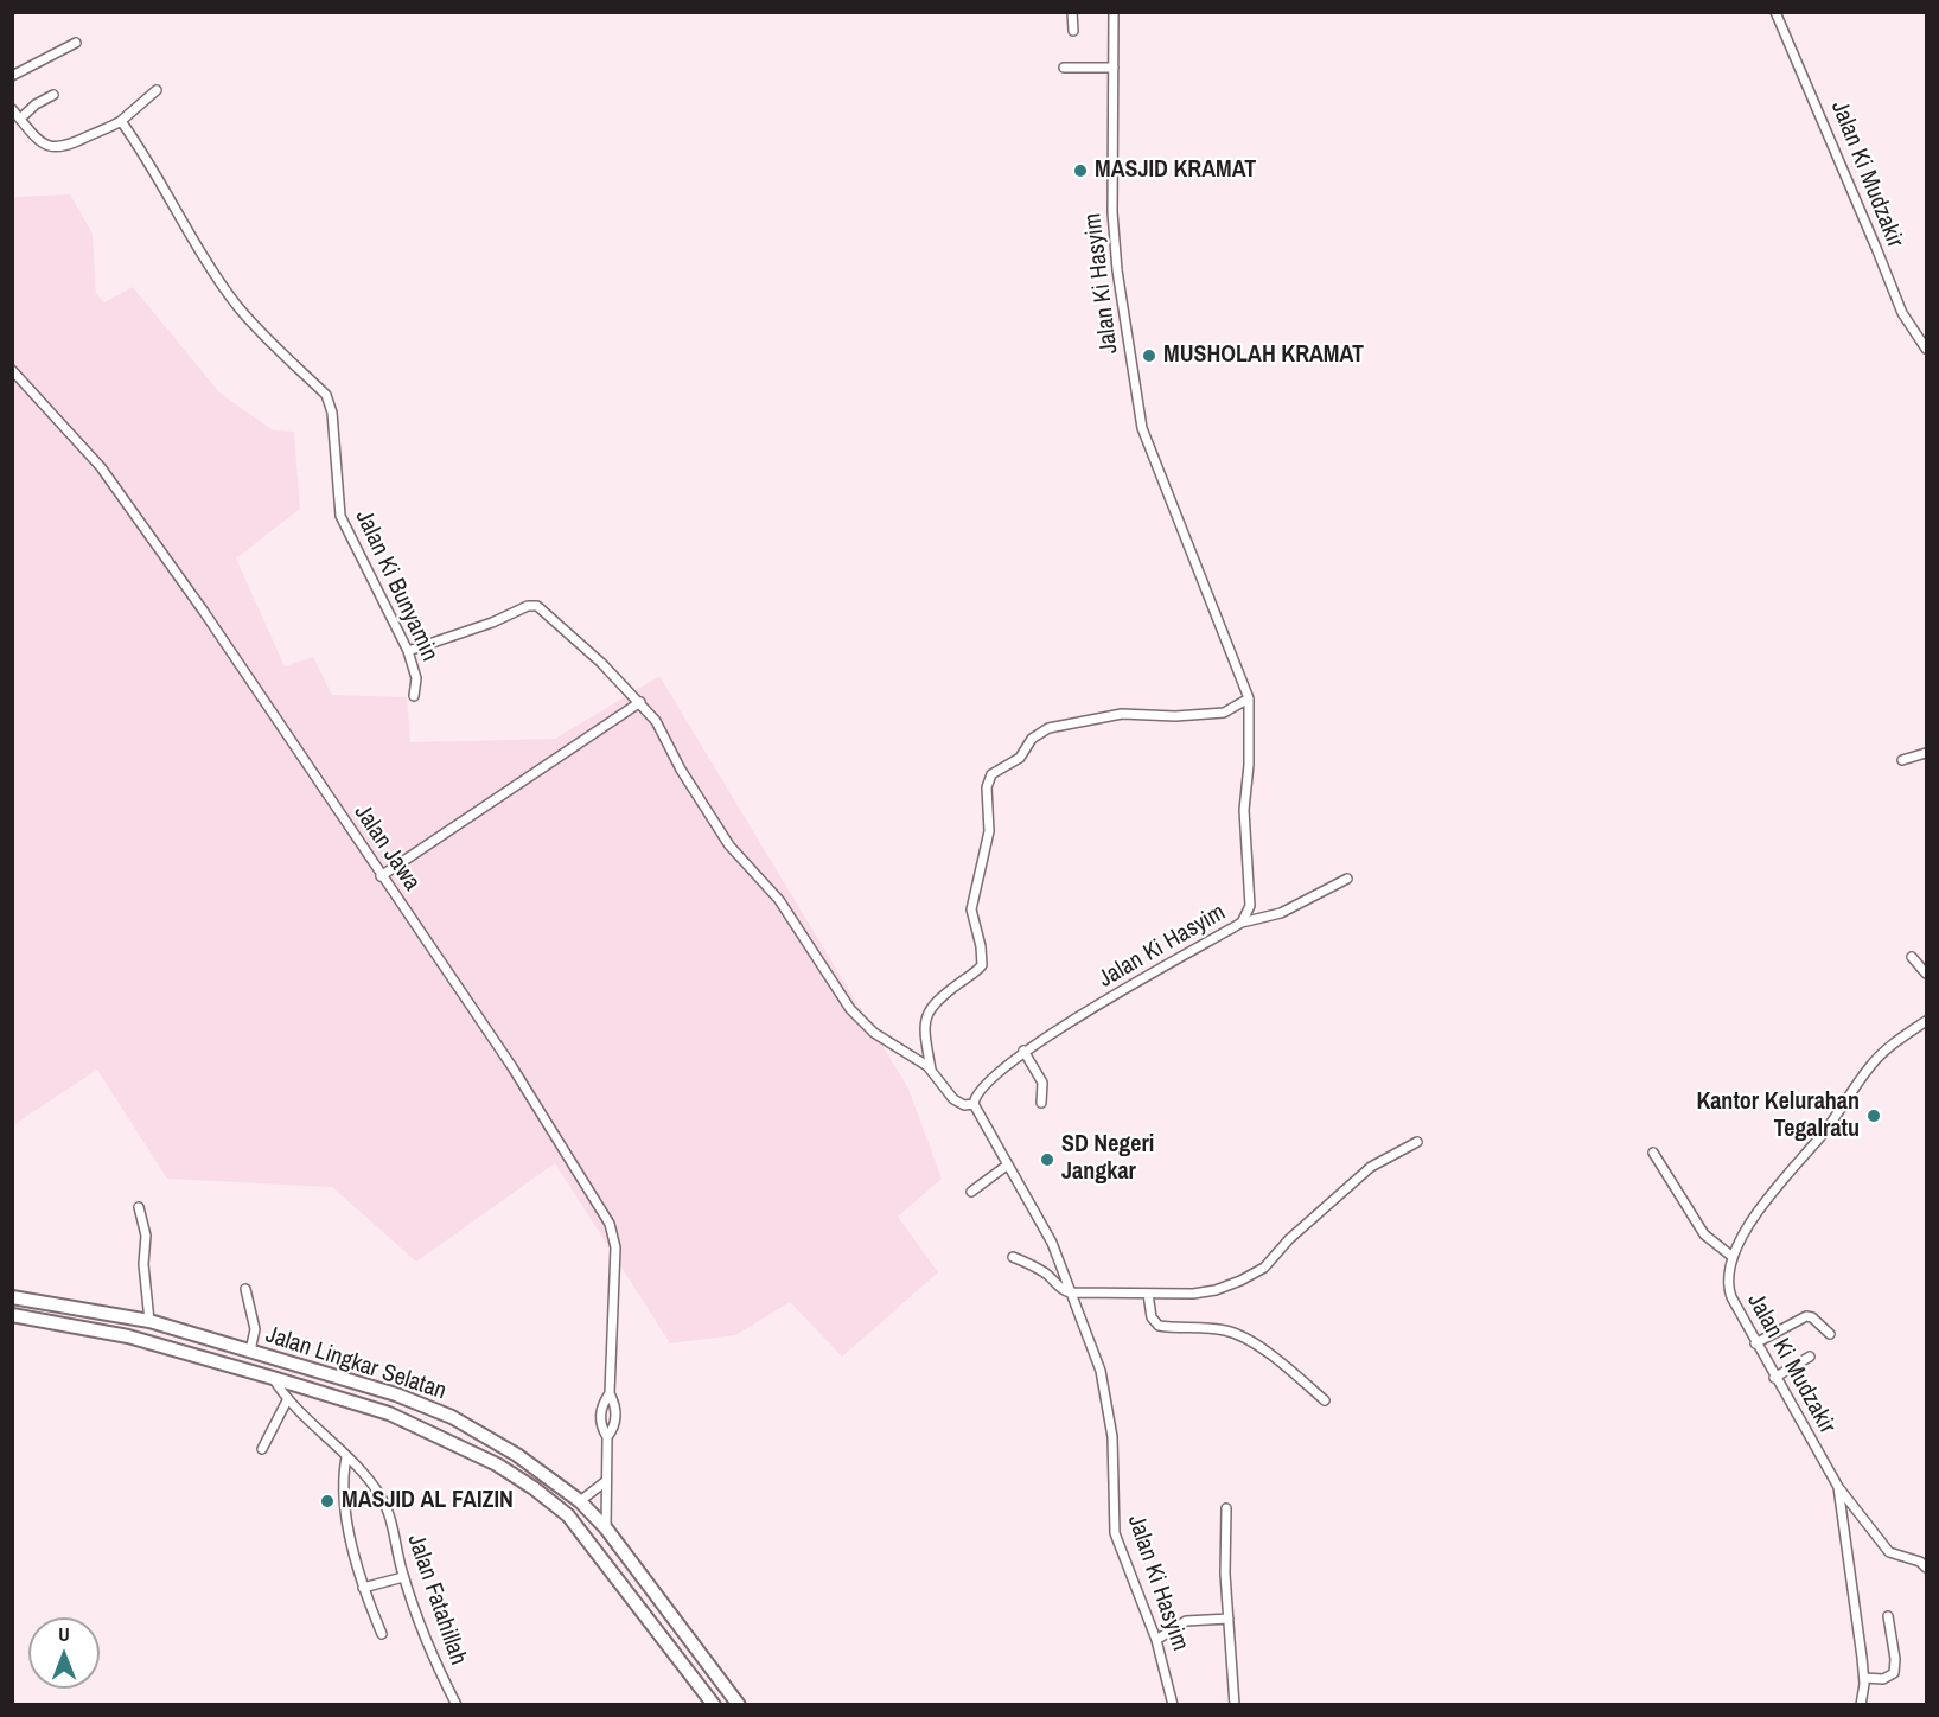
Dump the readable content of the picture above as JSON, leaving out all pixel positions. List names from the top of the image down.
{
  "streets": {
    "highway": ["Jalan Lingkar Selatan"],
    "street": [
      "Jalan Ki Mudzakir",
      "Jalan Ki Hasyim",
      "Jalan Ki Bunyamin",
      "Jalan Jawa",
      "Jalan Fatahillah"
    ]
  },
  "crossings": [
    ["Jalan Jawa", "Jalan Lingkar Selatan"],
    ["Jalan Lingkar Selatan", "Jalan Fatahillah"]
  ],
  "places": [
    "MASJID KRAMAT",
    "MUSHOLAH KRAMAT",
    "Kantor Kelurahan Tegalratu",
    "SD Negeri Jangkar",
    "MASJID AL FAIZIN"
  ],
  "north": "top"
}
